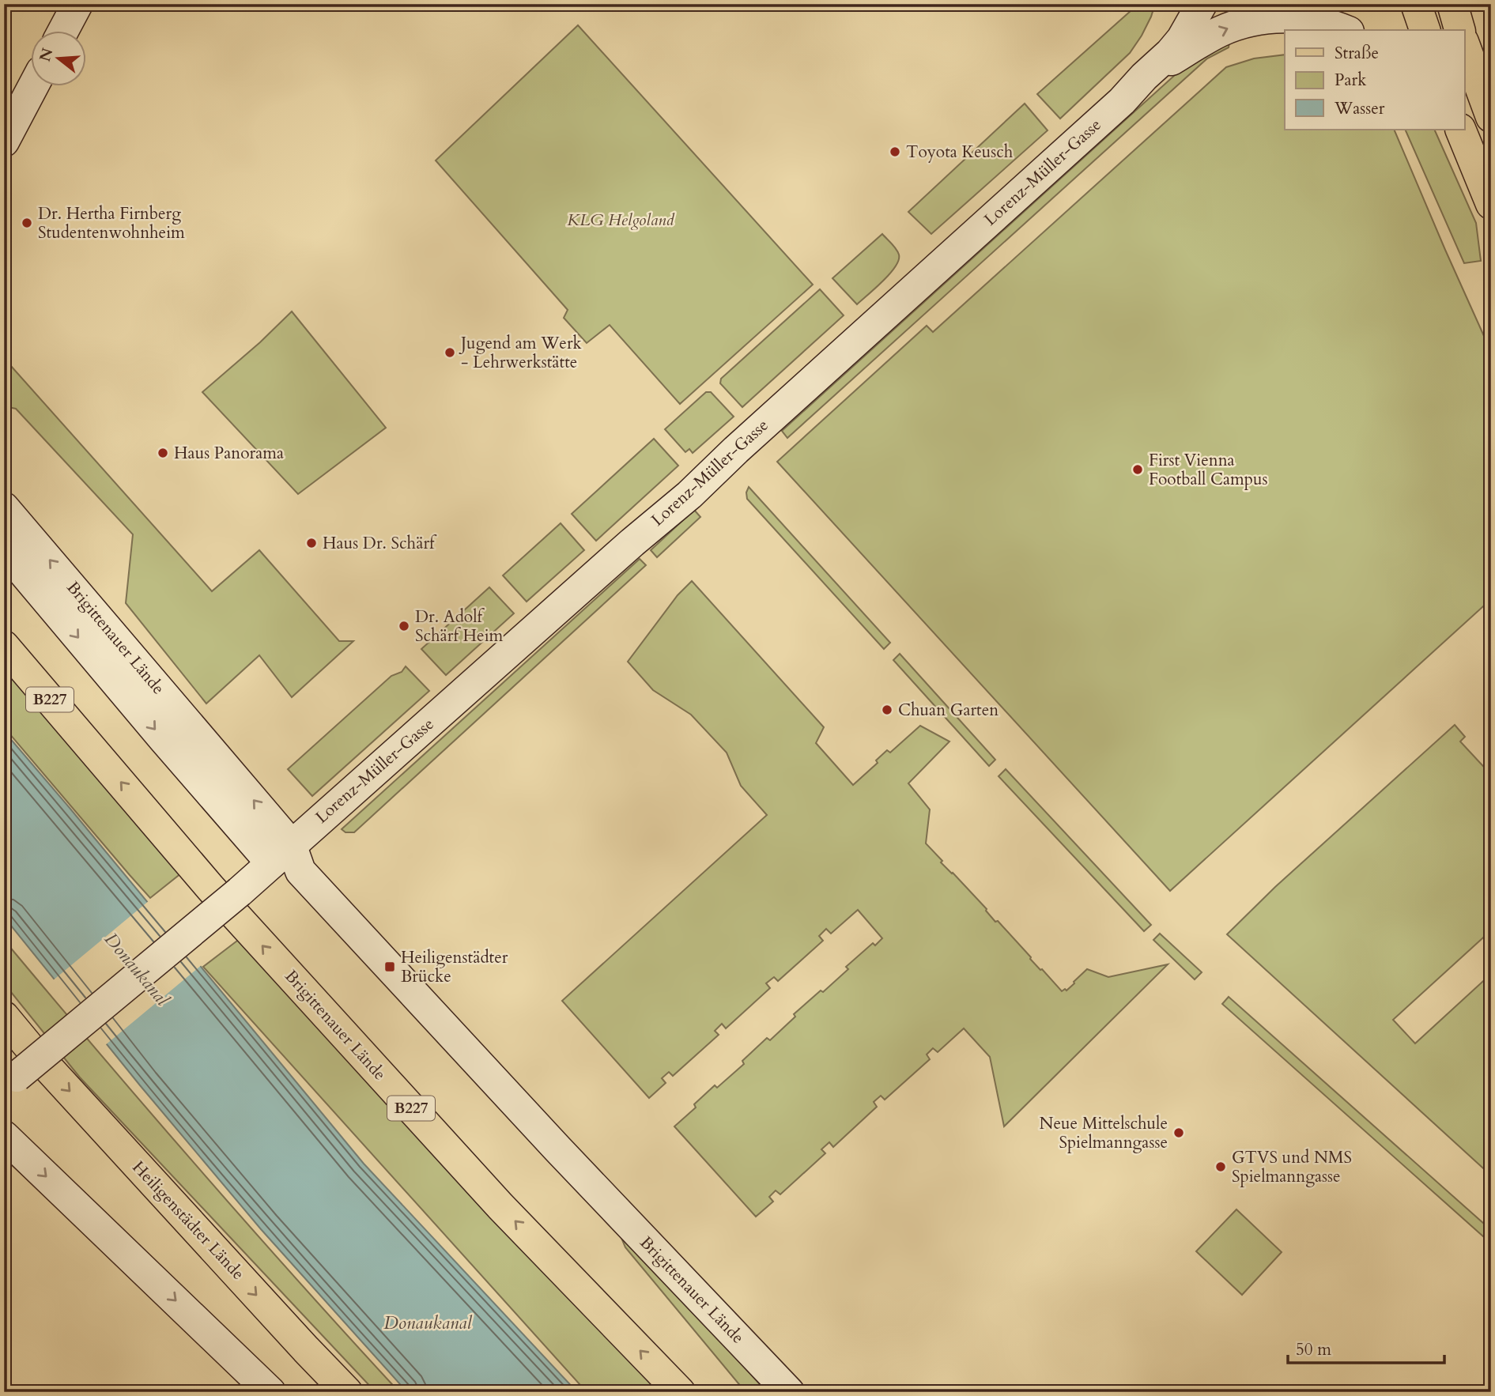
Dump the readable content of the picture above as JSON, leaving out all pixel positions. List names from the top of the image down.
{
  "streets": {
    "main road": [
      "Lorenz-Müller-Gasse",
      "Brigittenauer Lände",
      "B227",
      "Heiligenstädter Lände"
    ]
  },
  "crossings": [
    ["Lorenz-Müller-Gasse", "Brigittenauer Lände"]
  ],
  "water": ["Donaukanal"],
  "parks": ["KLG Helgoland"],
  "places": {
    "other": [
      "Toyota Keusch",
      "Dr. Hertha Firnberg Studentenwohnheim",
      "Jugend am Werk - Lehrwerkstätte",
      "Haus Panorama",
      "First Vienna Football Campus",
      "Haus Dr. Schärf",
      "Dr. Adolf Schärf Heim",
      "Chuan Garten",
      "Neue Mittelschule Spielmanngasse",
      "GTVS und NMS Spielmanngasse"
    ],
    "transit": ["Heiligenstädter Brücke"]
  },
  "legend": ["Straße", "Park", "Wasser"],
  "scale_bar": "50 m",
  "north": "left"
}
